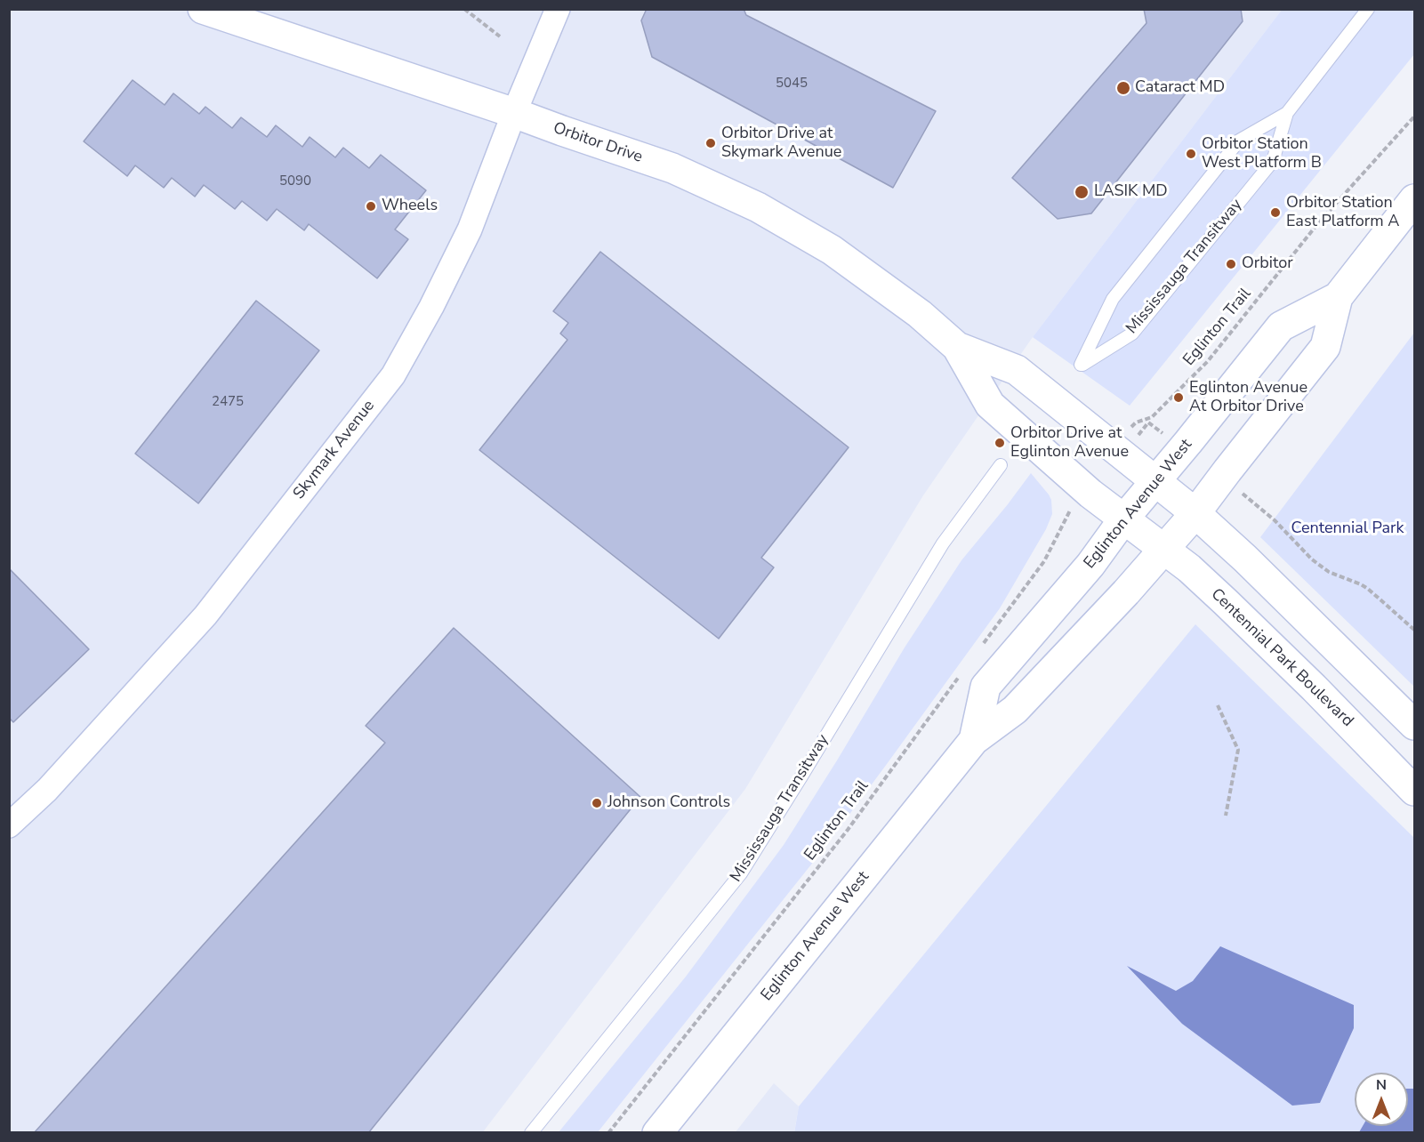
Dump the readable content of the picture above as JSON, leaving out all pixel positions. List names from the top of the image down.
{
  "streets": {
    "street": [
      "Orbitor Drive",
      "Skymark Avenue",
      "Eglinton Avenue West",
      "Centennial Park Boulevard"
    ],
    "lane": ["Mississauga Transitway"],
    "path": ["Eglinton Trail"]
  },
  "crossings": [
    ["Orbitor Drive", "Skymark Avenue"],
    ["Orbitor Drive", "Eglinton Avenue West"],
    ["Orbitor Drive", "Centennial Park Boulevard"],
    ["Eglinton Avenue West", "Centennial Park Boulevard"]
  ],
  "parks": ["Centennial Park"],
  "places": [
    "Cataract MD",
    "Orbitor Drive at Skymark Avenue",
    "Orbitor Station West Platform B",
    "LASIK MD",
    "Wheels",
    "Orbitor Station East Platform A",
    "Orbitor",
    "Eglinton Avenue At Orbitor Drive",
    "Orbitor Drive at Eglinton Avenue",
    "Johnson Controls"
  ],
  "house_numbers": ["5045", "5090", "2475"],
  "north": "top"
}
